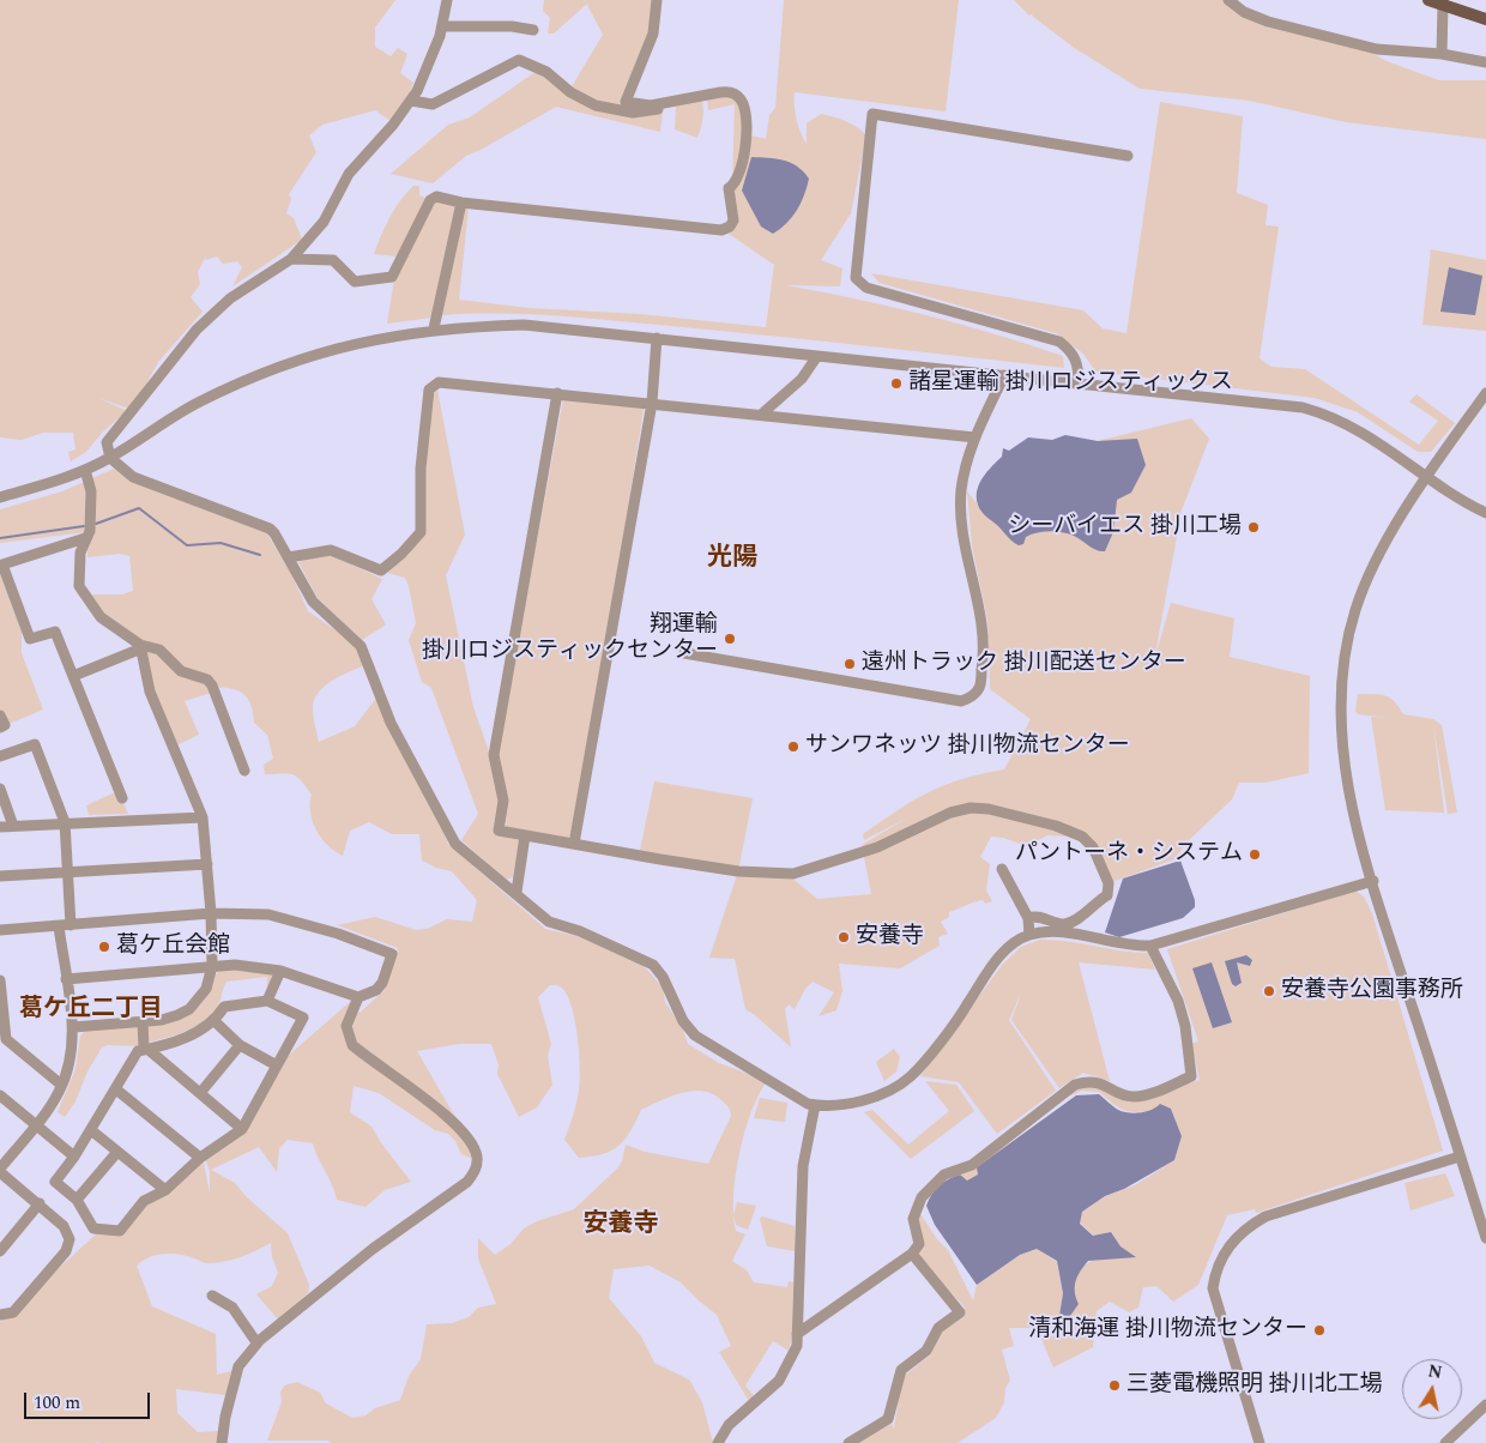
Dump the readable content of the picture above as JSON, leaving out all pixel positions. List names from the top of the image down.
{
  "districts": ["光陽", "葛ケ丘二丁目", "安養寺"],
  "places": [
    "諸星運輸 掛川ロジスティックス",
    "シーバイエス 掛川工場",
    "翔運輸 掛川ロジスティックセンター",
    "遠州トラック 掛川配送センター",
    "サンワネッツ 掛川物流センター",
    "パントーネ・システム",
    "安養寺",
    "葛ケ丘会館",
    "安養寺公園事務所",
    "清和海運 掛川物流センター",
    "三菱電機照明 掛川北工場"
  ],
  "scale_bar": "100 m",
  "north": "top"
}
